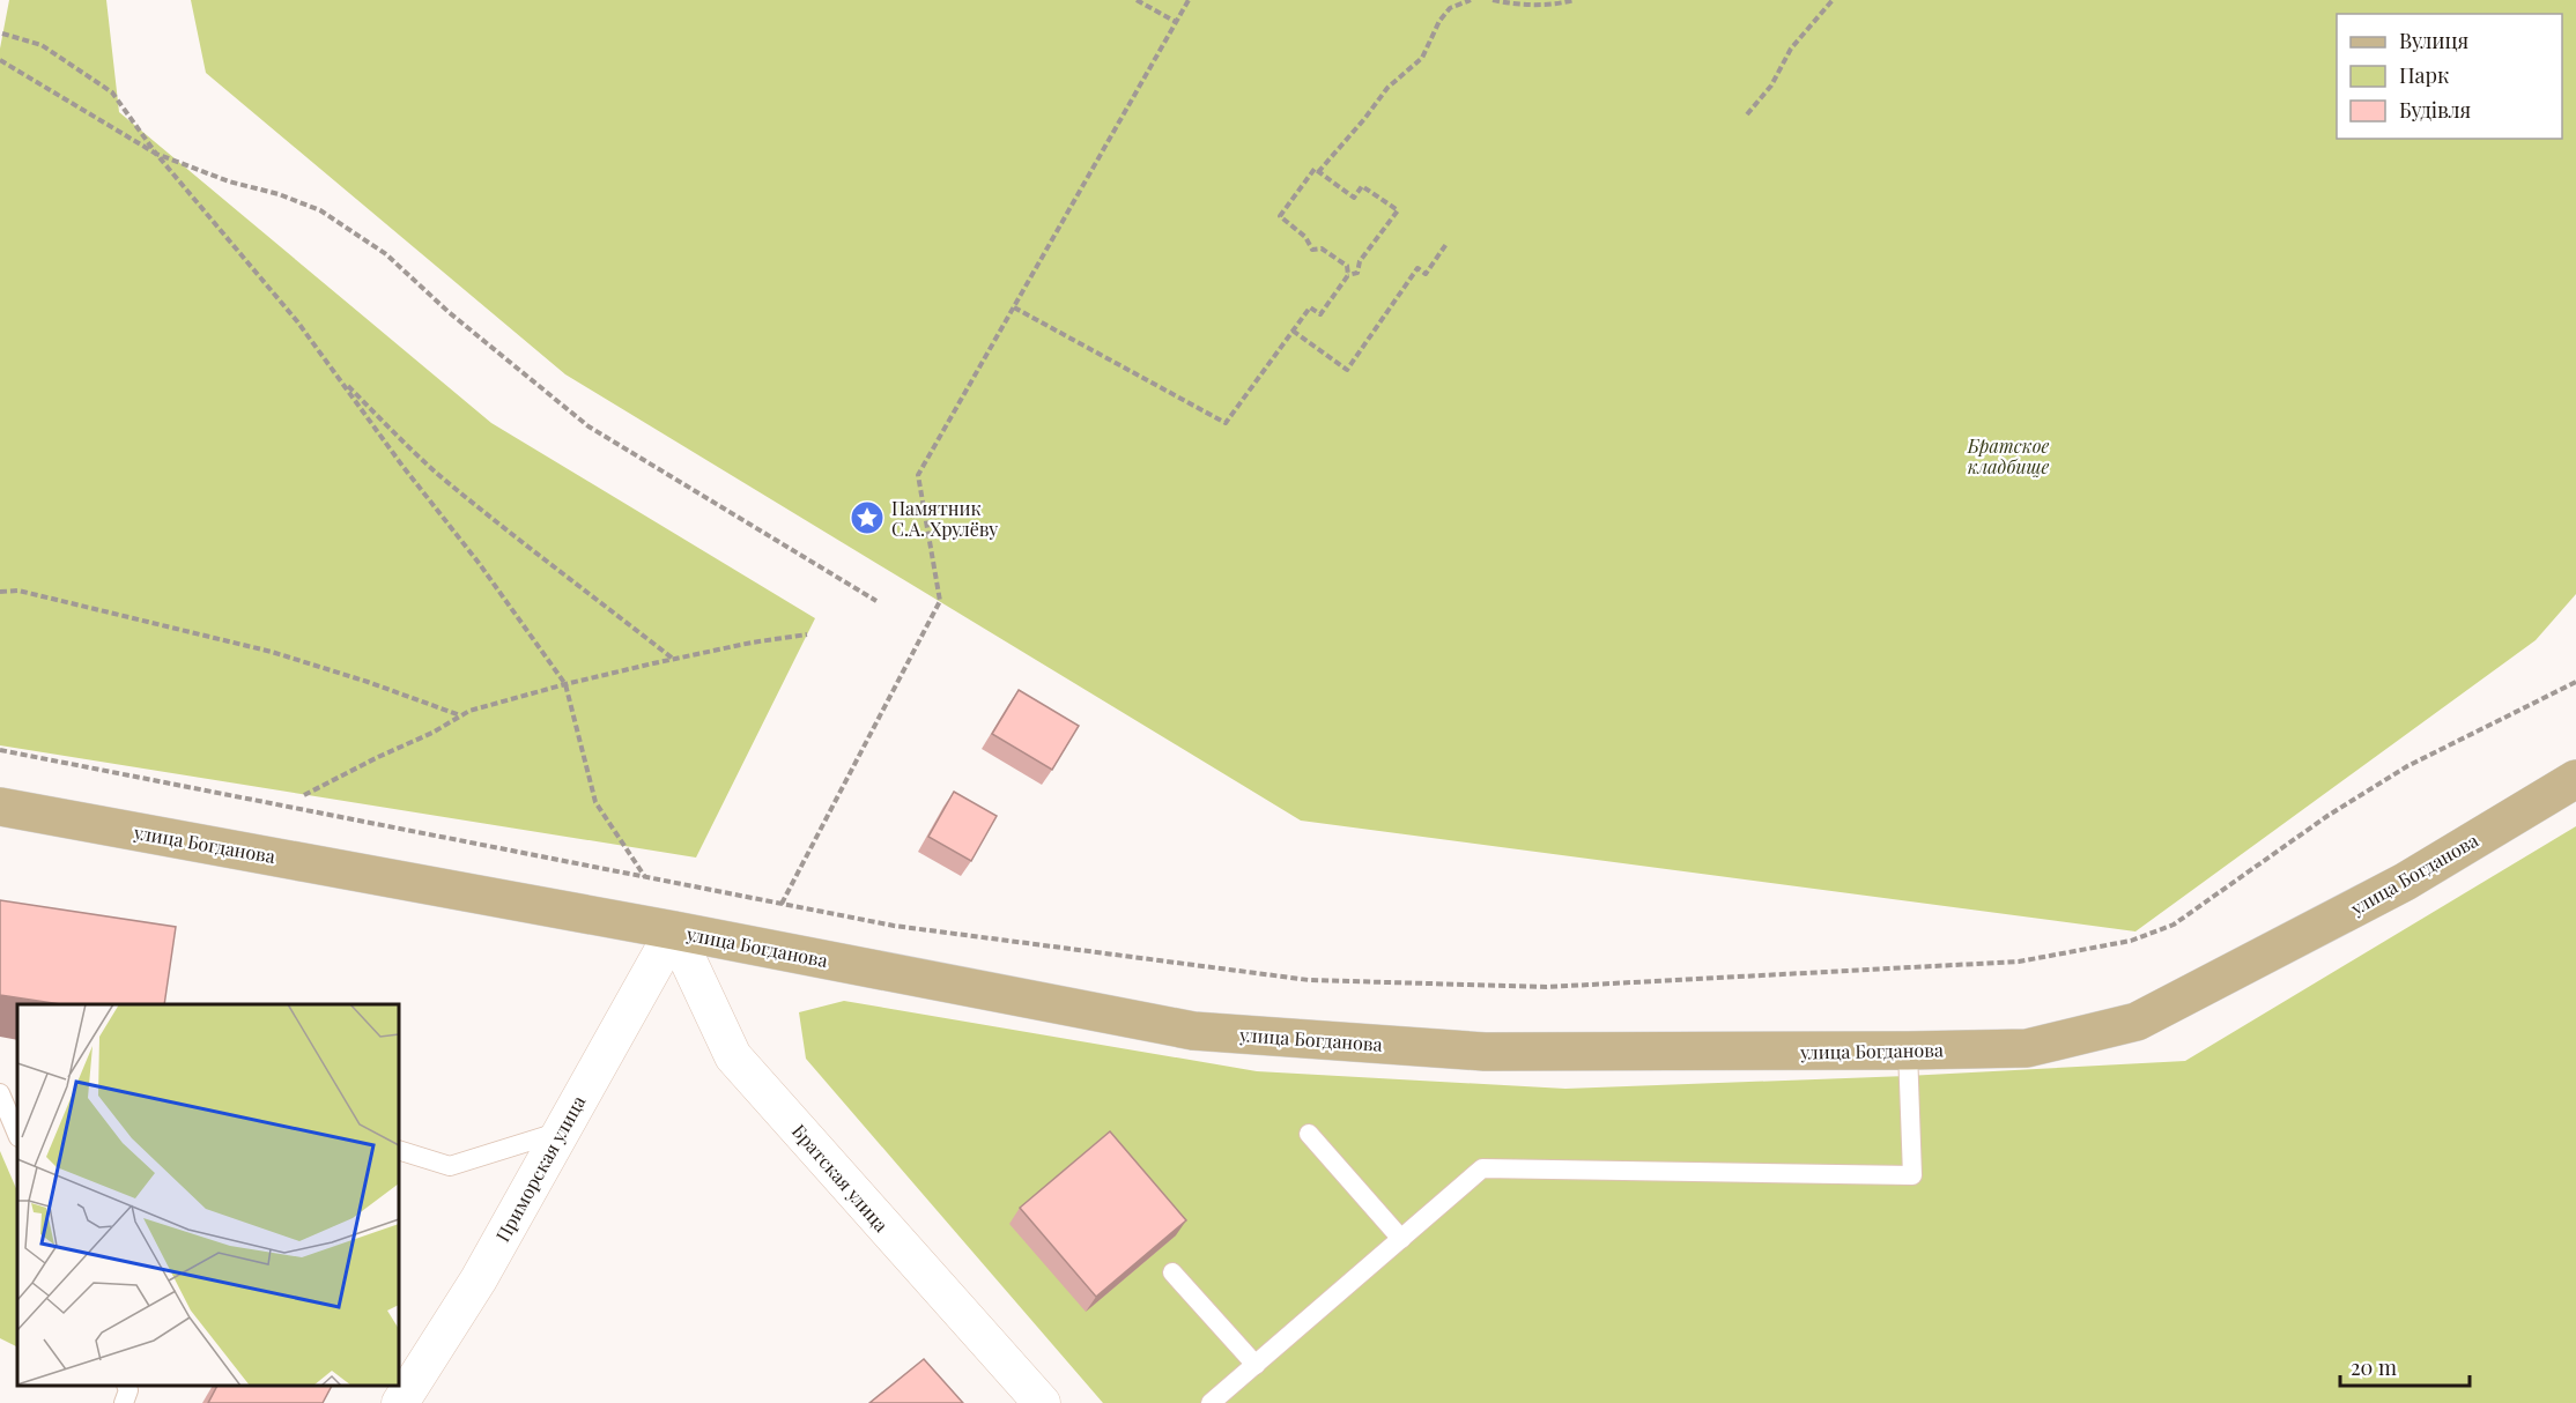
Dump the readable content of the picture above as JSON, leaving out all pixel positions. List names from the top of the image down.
{
  "streets": {
    "main road": ["улица Богданова"],
    "street": ["Приморская улица", "Братская улица"]
  },
  "crossings": [
    ["улица Богданова", "Приморская улица"],
    ["улица Богданова", "Братская улица"],
    ["Приморская улица", "Братская улица"]
  ],
  "parks": ["Братское кладбище"],
  "places": {
    "place": ["Памятник С.А. Хрулёву"]
  },
  "legend": ["Вулиця", "Парк", "Будівля"],
  "scale_bar": "20 m"
}
